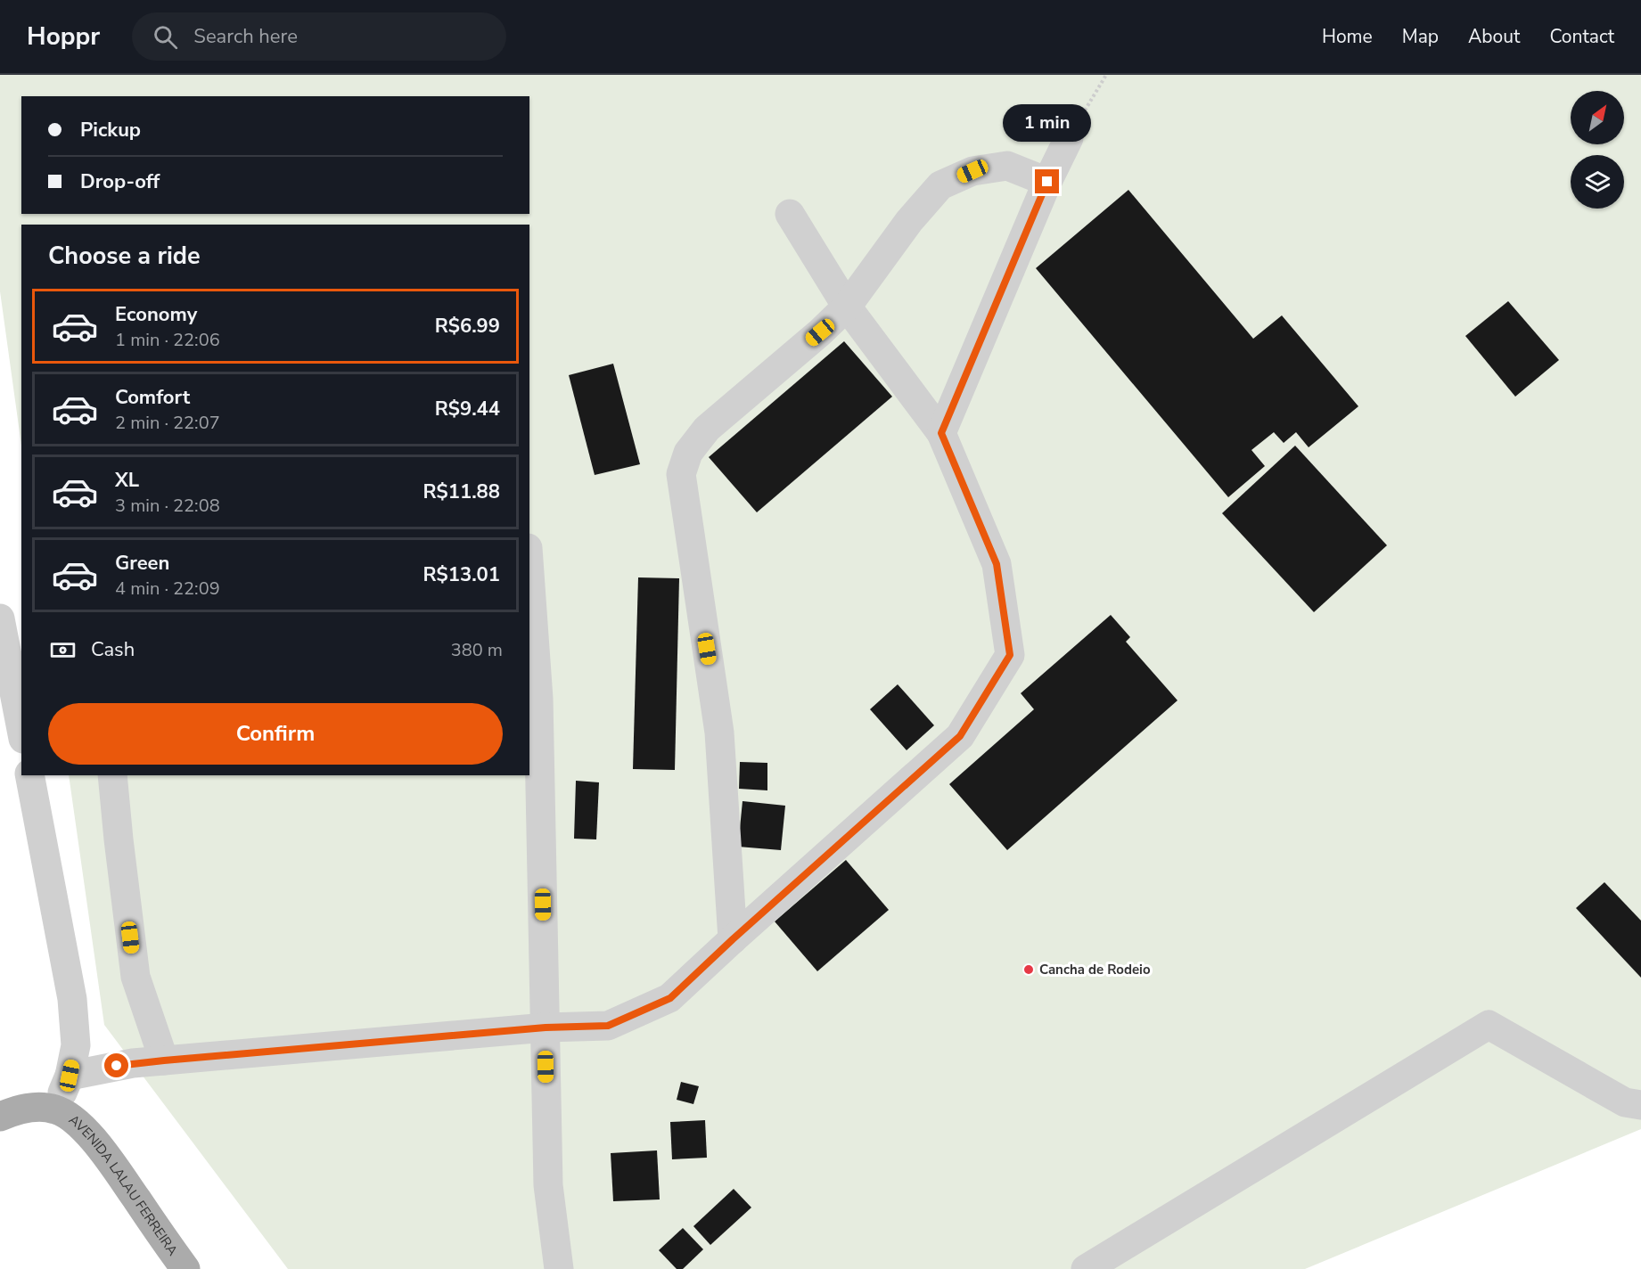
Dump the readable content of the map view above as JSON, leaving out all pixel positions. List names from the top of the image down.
{
  "streets": {
    "main road": ["AVENIDA LALAU FERREIRA"]
  },
  "places": ["Cancha de Rodeio"],
  "north": "top right",
  "page": {
    "header": "Hoppr",
    "search": "Search here",
    "nav": [
      "Home",
      "Map",
      "About",
      "Contact"
    ],
    "banner": ["Pickup", "Drop-off"],
    "bubble": "1 min",
    "heading": "Choose a ride",
    "list": [
      {
        "name": "Economy",
        "note": "1 min · 22:06",
        "value": "R$6.99"
      },
      {
        "name": "Comfort",
        "note": "2 min · 22:07",
        "value": "R$9.44"
      },
      {
        "name": "XL",
        "note": "3 min · 22:08",
        "value": "R$11.88"
      },
      {
        "name": "Green",
        "note": "4 min · 22:09",
        "value": "R$13.01"
      }
    ],
    "pay": ["Cash", "380 m"],
    "buttons": "Confirm"
  }
}
